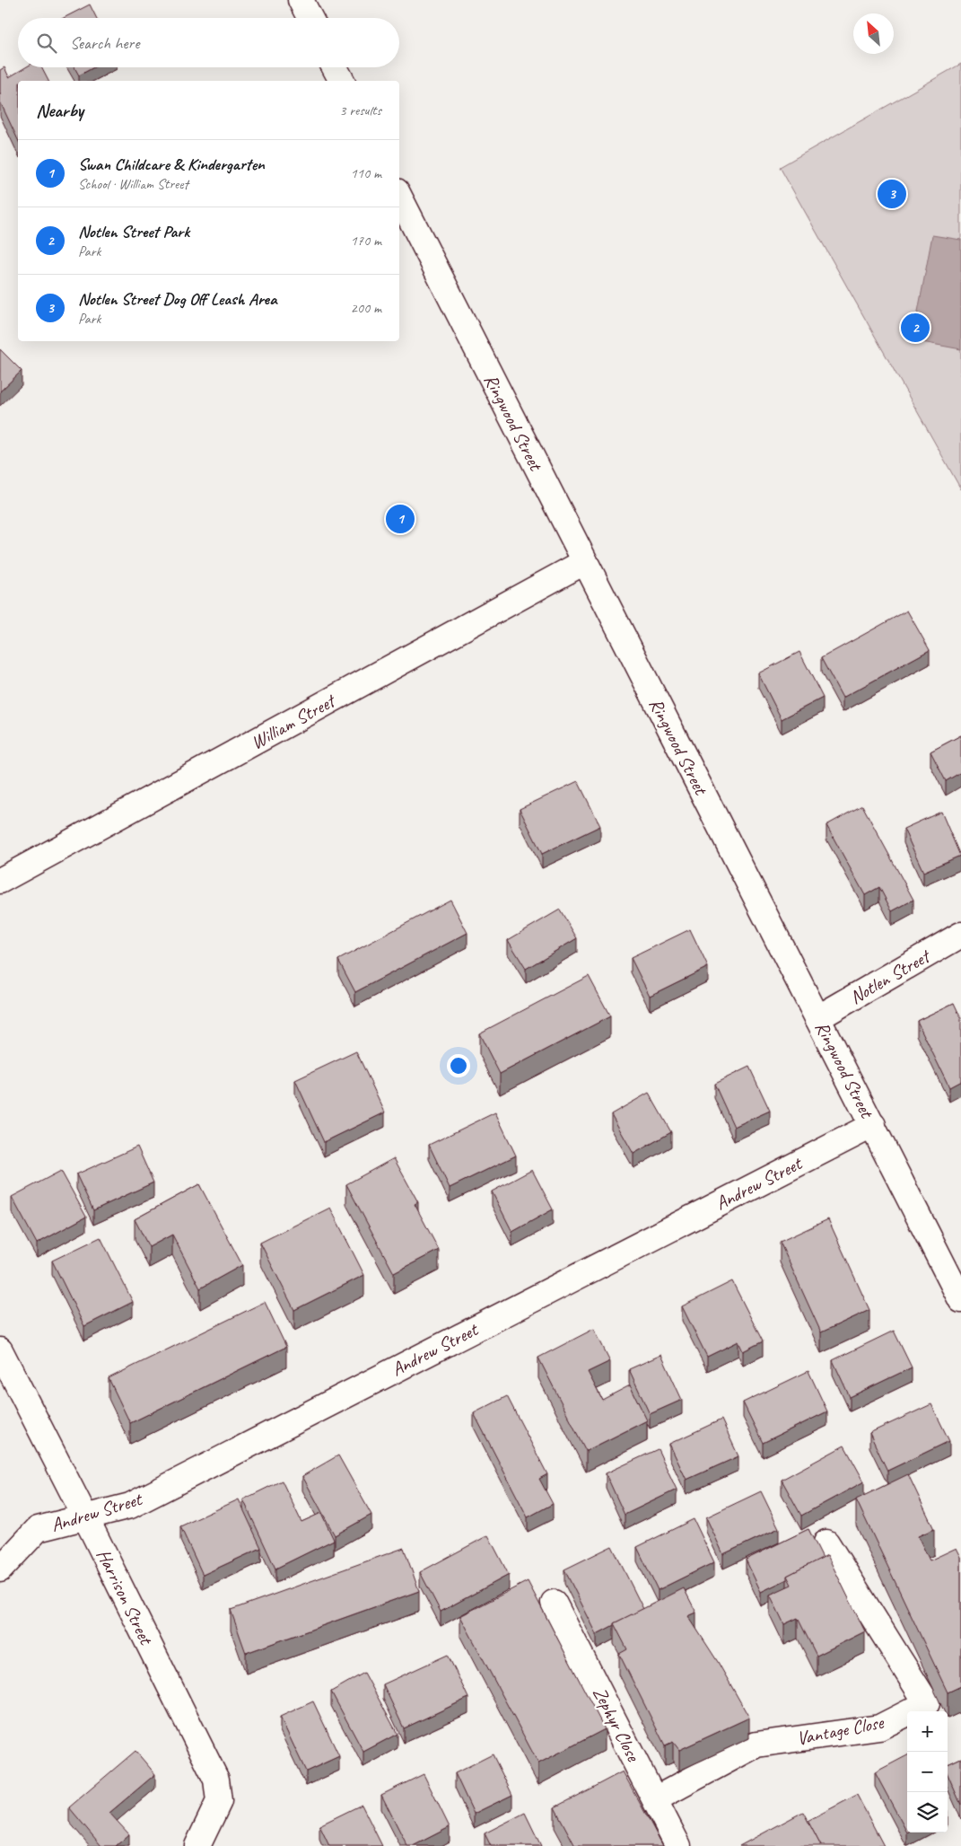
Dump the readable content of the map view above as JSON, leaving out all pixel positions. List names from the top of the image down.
{
  "streets": {
    "street": [
      "Ringwood Street",
      "William Street",
      "Notlen Street",
      "Andrew Street",
      "Harrison Street",
      "Zephyr Close",
      "Vantage Close"
    ]
  },
  "crossings": [
    ["Ringwood Street", "William Street"],
    ["Ringwood Street", "Notlen Street"],
    ["Ringwood Street", "Andrew Street"],
    ["Andrew Street", "Harrison Street"],
    ["Zephyr Close", "Vantage Close"]
  ],
  "north": "top left",
  "page": {
    "search": "Search here",
    "heading": ["Nearby", "3 results"],
    "list": [
      {
        "mark": "1",
        "name": "Swan Childcare & Kindergarten",
        "note": "School · William Street",
        "value": "110 m"
      },
      {
        "mark": "2",
        "name": "Notlen Street Park",
        "note": "Park",
        "value": "170 m"
      },
      {
        "mark": "3",
        "name": "Notlen Street Dog Off Leash Area",
        "note": "Park",
        "value": "200 m"
      }
    ],
    "pins": ["3", "2", "1"],
    "map_buttons": ["+", "−"]
  }
}
